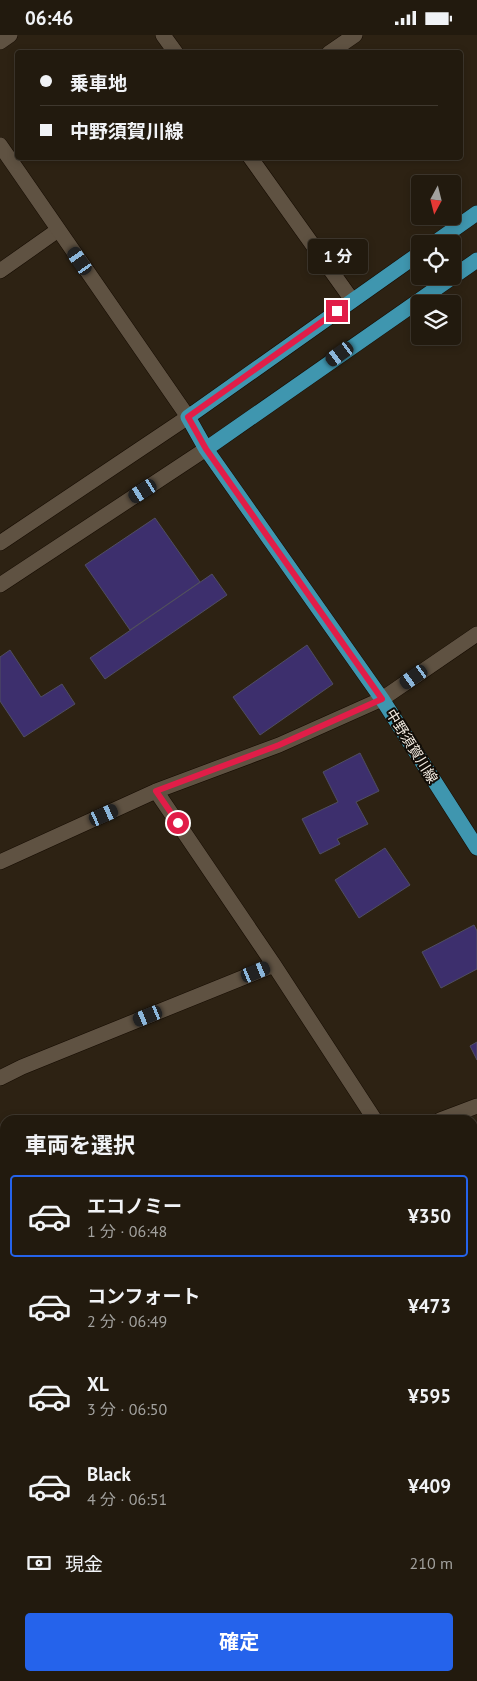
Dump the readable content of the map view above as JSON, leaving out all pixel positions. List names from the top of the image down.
{
  "streets": {
    "main road": ["中野須賀川線"]
  },
  "north": "bottom",
  "page": {
    "status": "06:46",
    "banner": ["乗車地", "中野須賀川線"],
    "bubble": "1 分",
    "heading": "車両を選択",
    "list": [
      {
        "name": "エコノミー",
        "note": "1 分 · 06:48",
        "value": "¥350"
      },
      {
        "name": "コンフォート",
        "note": "2 分 · 06:49",
        "value": "¥473"
      },
      {
        "name": "XL",
        "note": "3 分 · 06:50",
        "value": "¥595"
      },
      {
        "name": "Black",
        "note": "4 分 · 06:51",
        "value": "¥409"
      }
    ],
    "pay": ["現金", "210 m"],
    "buttons": "確定"
  }
}
